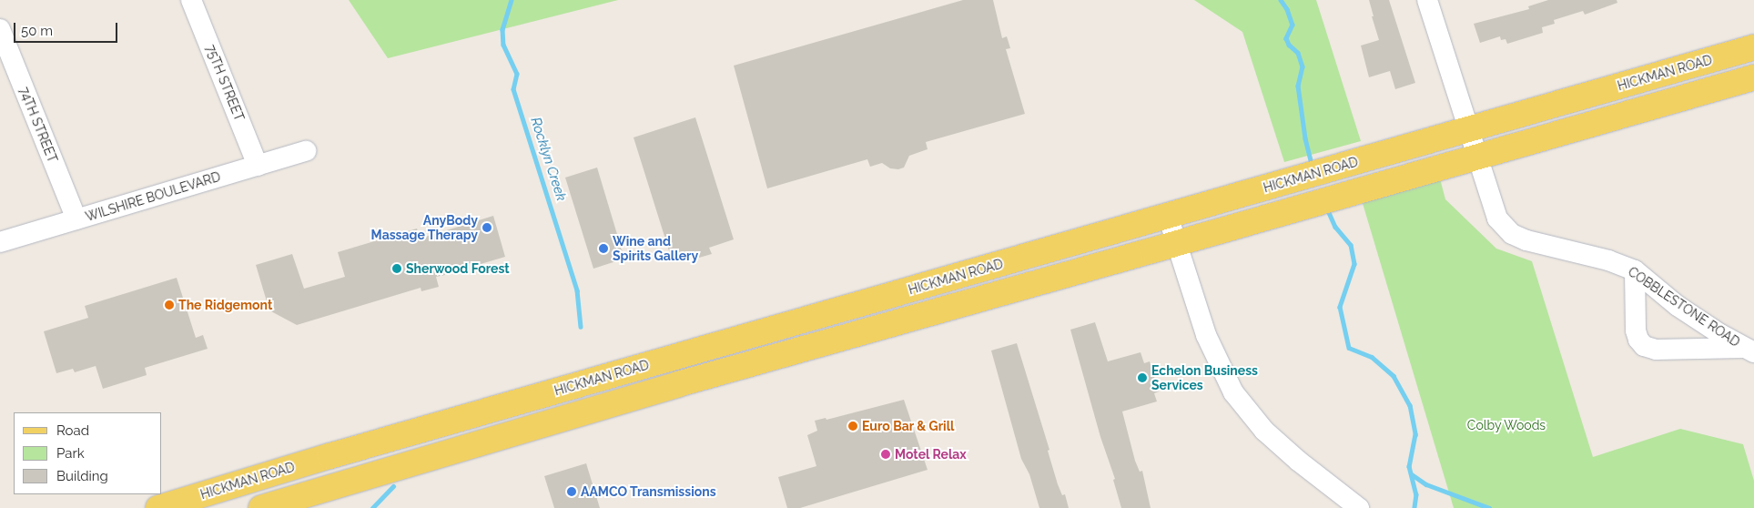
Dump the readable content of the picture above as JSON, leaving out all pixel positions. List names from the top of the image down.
{
  "streets": {
    "main road": ["HICKMAN ROAD"],
    "street": [
      "75TH STREET",
      "74TH STREET",
      "WILSHIRE BOULEVARD",
      "COBBLESTONE ROAD"
    ]
  },
  "crossings": [
    ["HICKMAN ROAD", "COBBLESTONE ROAD"],
    ["75TH STREET", "WILSHIRE BOULEVARD"],
    ["74TH STREET", "WILSHIRE BOULEVARD"]
  ],
  "water": ["Rocklyn Creek"],
  "parks": ["Colby Woods"],
  "places": [
    "AnyBody Massage Therapy",
    "Wine and Spirits Gallery",
    "Sherwood Forest",
    "The Ridgemont",
    "Echelon Business Services",
    "Euro Bar & Grill",
    "Motel Relax",
    "AAMCO Transmissions"
  ],
  "legend": ["Road", "Park", "Building"],
  "scale_bar": "50 m"
}
